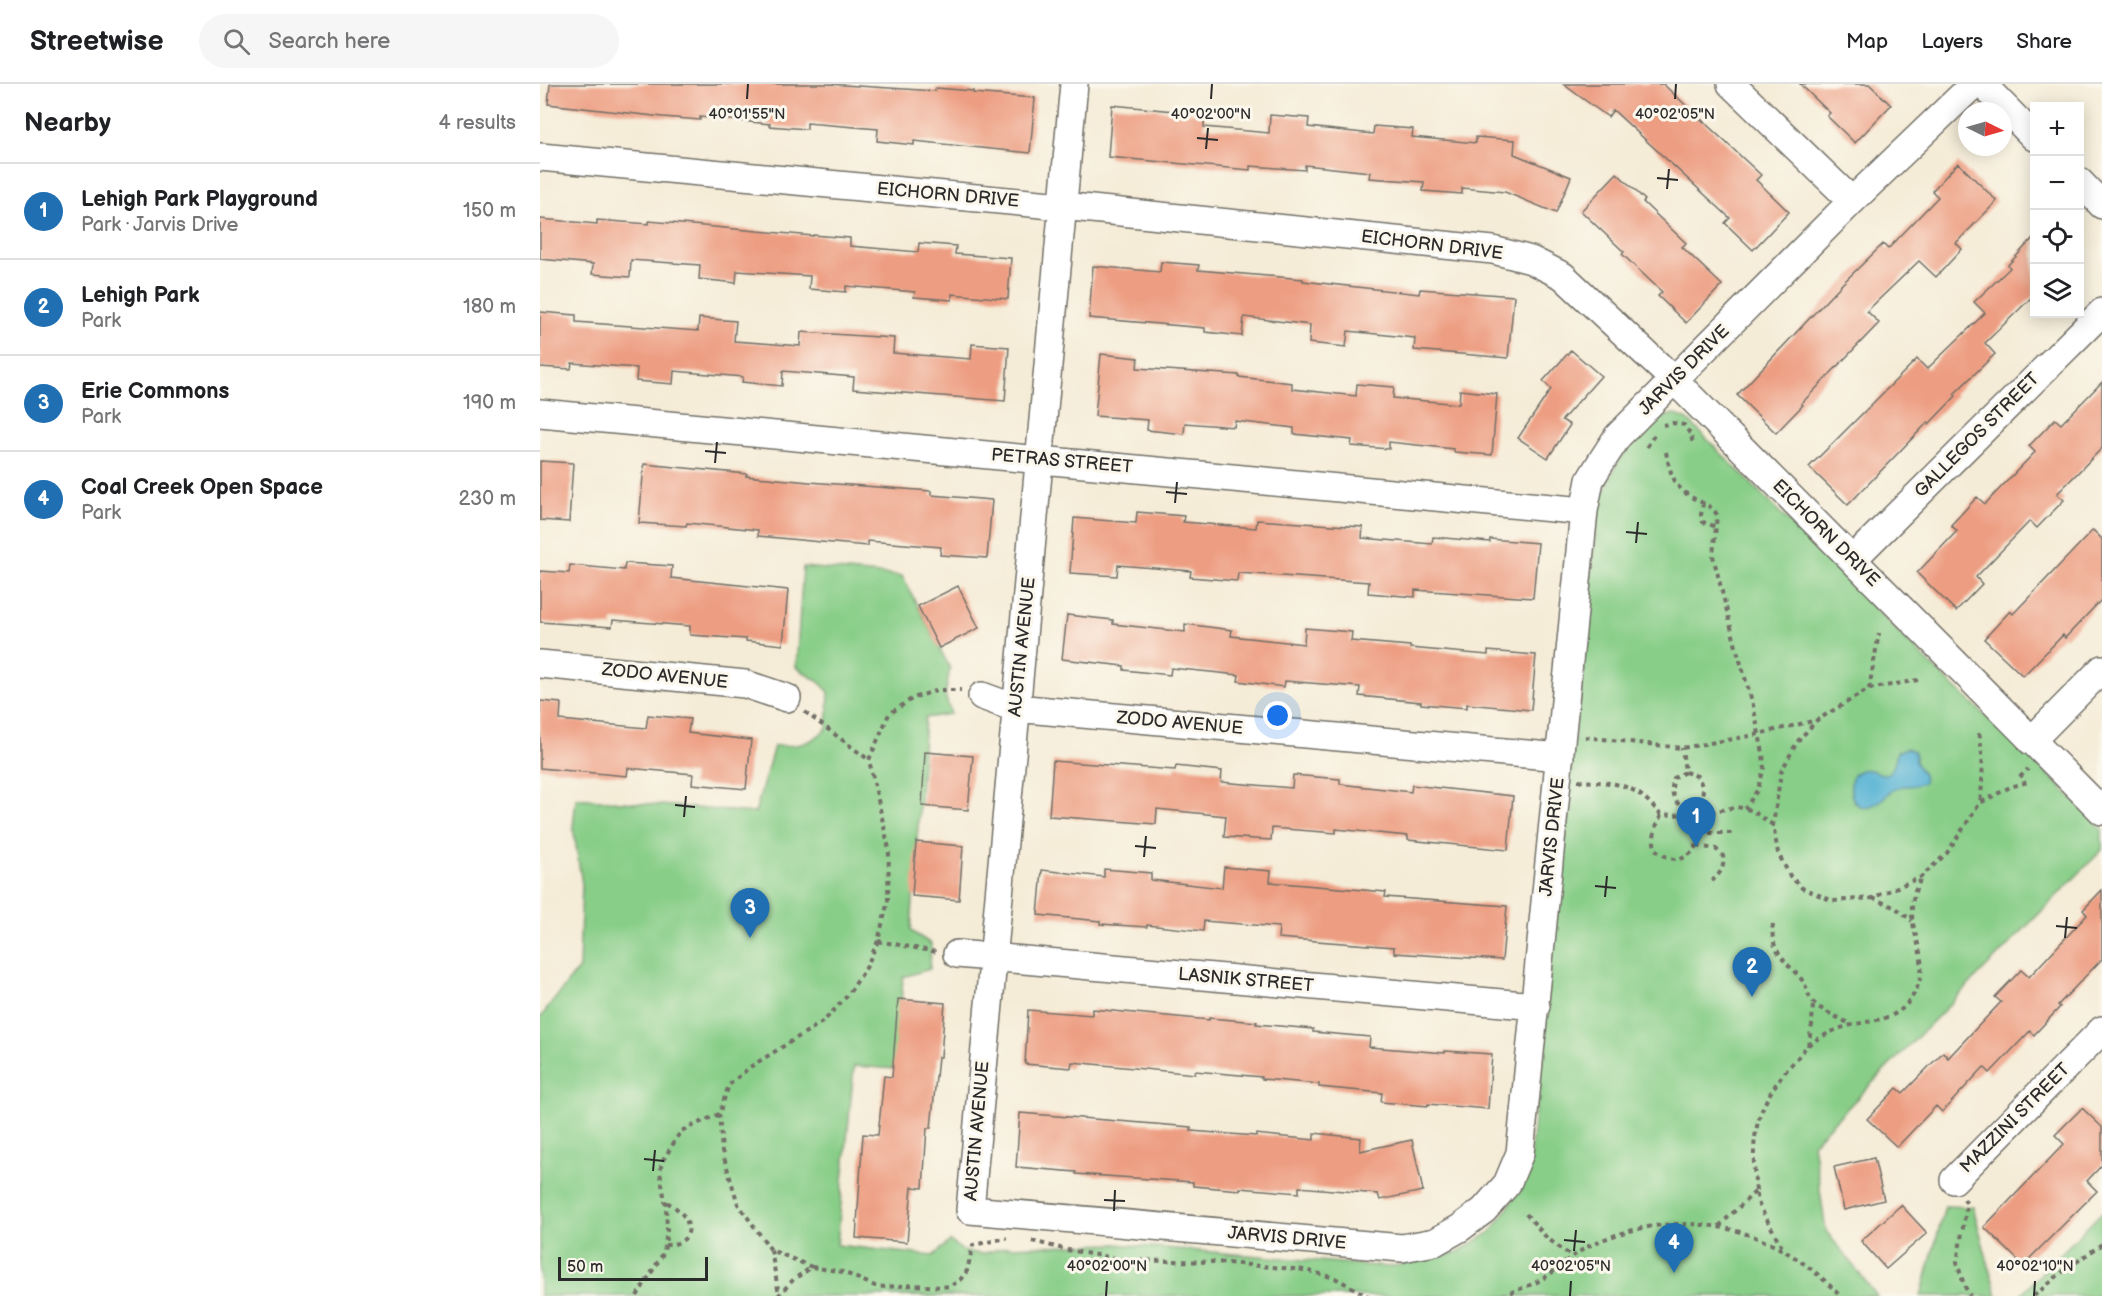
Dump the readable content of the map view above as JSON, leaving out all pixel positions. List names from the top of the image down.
{
  "streets": {
    "street": [
      "EICHORN DRIVE",
      "JARVIS DRIVE",
      "GALLEGOS STREET",
      "PETRAS STREET",
      "AUSTIN AVENUE",
      "ZODO AVENUE",
      "LASNIK STREET",
      "MAZZINI STREET"
    ]
  },
  "crossings": [
    ["EICHORN DRIVE", "JARVIS DRIVE"],
    ["EICHORN DRIVE", "GALLEGOS STREET"],
    ["EICHORN DRIVE", "AUSTIN AVENUE"],
    ["JARVIS DRIVE", "PETRAS STREET"],
    ["JARVIS DRIVE", "AUSTIN AVENUE"],
    ["JARVIS DRIVE", "ZODO AVENUE"],
    ["JARVIS DRIVE", "LASNIK STREET"],
    ["PETRAS STREET", "AUSTIN AVENUE"],
    ["AUSTIN AVENUE", "ZODO AVENUE"],
    ["AUSTIN AVENUE", "LASNIK STREET"]
  ],
  "scale_bar": "50 m",
  "north": "right",
  "page": {
    "header": "Streetwise",
    "search": "Search here",
    "nav": ["Map", "Layers", "Share"],
    "heading": ["Nearby", "4 results"],
    "map_buttons": ["+", "−"],
    "list": [
      {
        "mark": "1",
        "name": "Lehigh Park Playground",
        "note": "Park · Jarvis Drive",
        "value": "150 m"
      },
      {
        "mark": "2",
        "name": "Lehigh Park",
        "note": "Park",
        "value": "180 m"
      },
      {
        "mark": "3",
        "name": "Erie Commons",
        "note": "Park",
        "value": "190 m"
      },
      {
        "mark": "4",
        "name": "Coal Creek Open Space",
        "note": "Park",
        "value": "230 m"
      }
    ],
    "pins": [
      "1",
      "3",
      "2",
      "4"
    ],
    "scale": "50 m"
  },
  "coordinates": [
    "40°01'55\"N",
    "40°02'00\"N",
    "40°02'05\"N",
    "40°02'10\"N"
  ]
}
